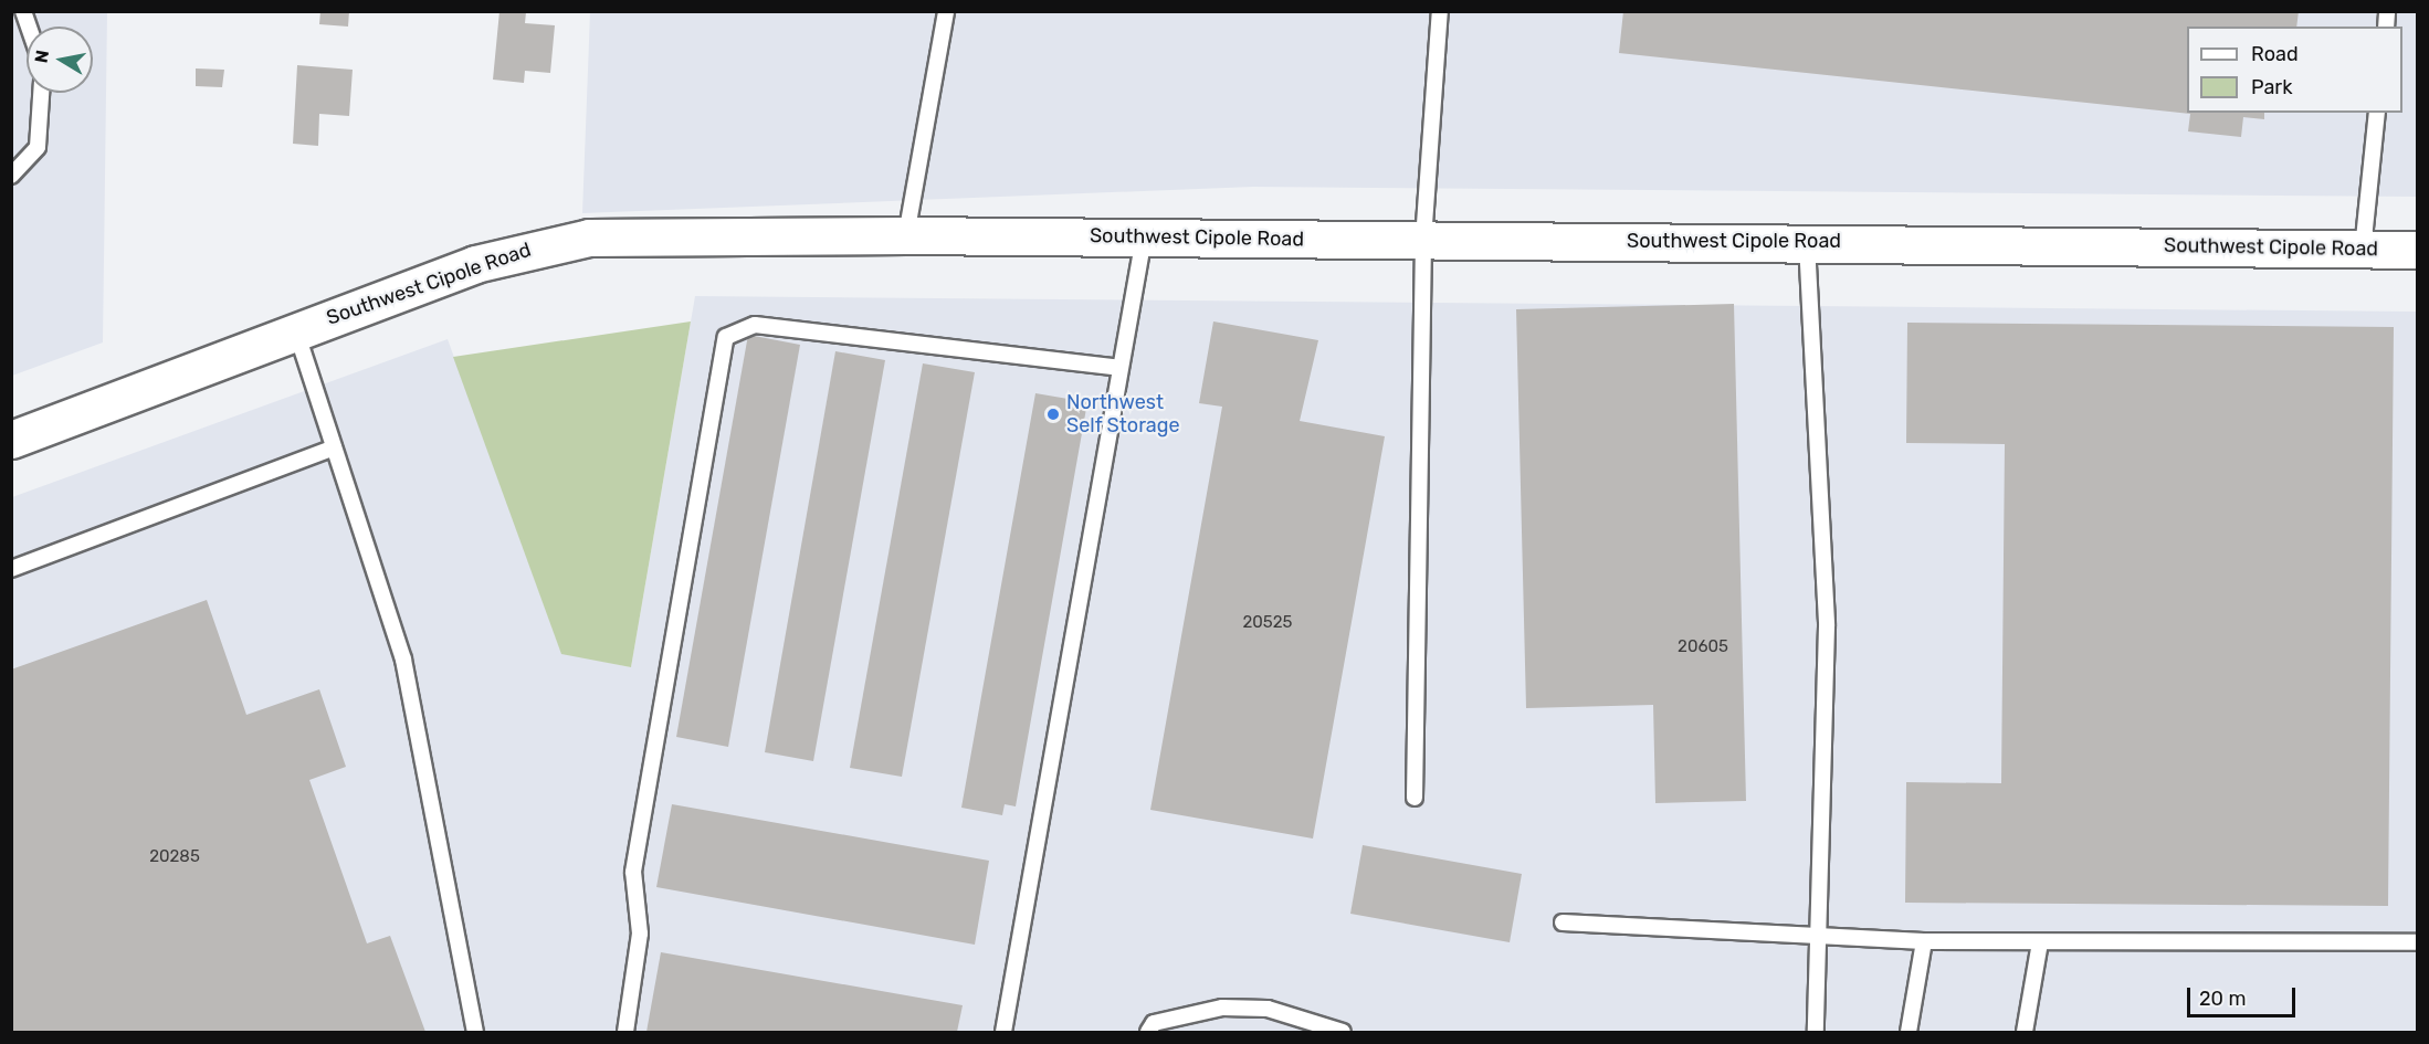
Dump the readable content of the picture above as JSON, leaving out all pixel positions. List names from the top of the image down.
{
  "streets": {
    "street": ["Southwest Cipole Road"]
  },
  "places": ["Northwest Self Storage"],
  "house_numbers": ["20525", "20605", "20285"],
  "legend": ["Road", "Park"],
  "scale_bar": "20 m",
  "north": "left"
}
